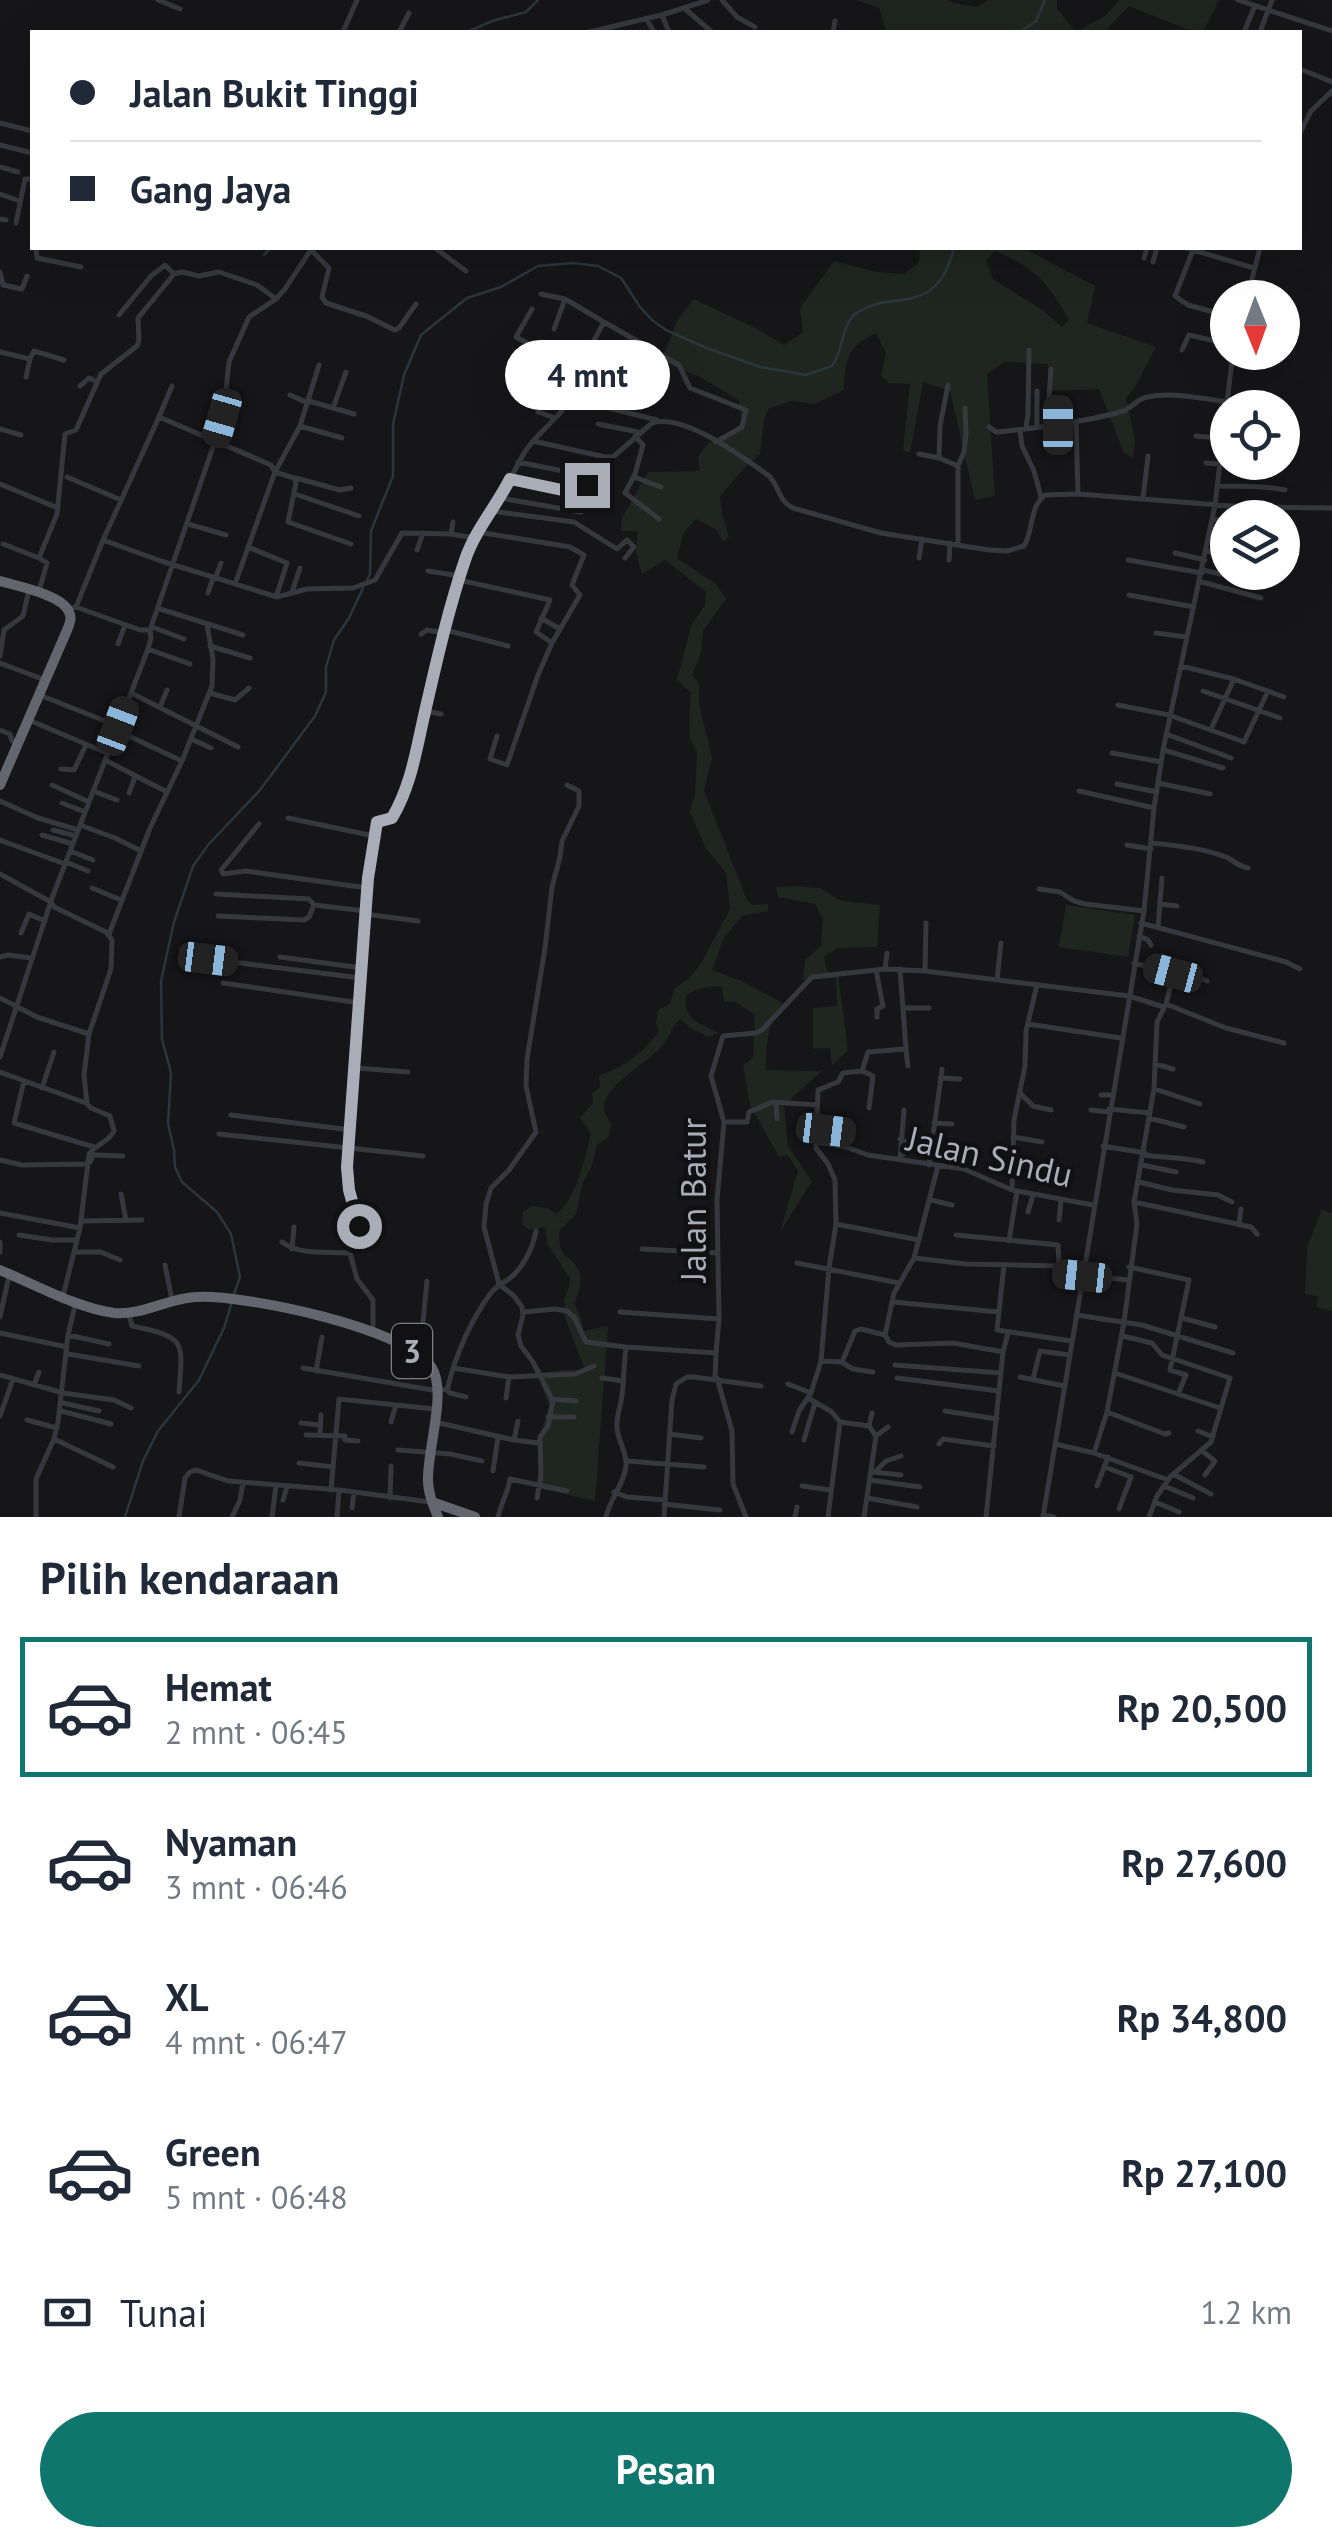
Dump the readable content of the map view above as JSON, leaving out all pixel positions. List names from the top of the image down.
{
  "streets": {
    "highway": ["3"],
    "street": ["Jalan Sindu", "Jalan Batur"]
  },
  "north": "bottom",
  "page": {
    "banner": ["Jalan Bukit Tinggi", "Gang Jaya"],
    "bubble": "4 mnt",
    "heading": "Pilih kendaraan",
    "list": [
      {
        "name": "Hemat",
        "note": "2 mnt · 06:45",
        "value": "Rp 20,500"
      },
      {
        "name": "Nyaman",
        "note": "3 mnt · 06:46",
        "value": "Rp 27,600"
      },
      {
        "name": "XL",
        "note": "4 mnt · 06:47",
        "value": "Rp 34,800"
      },
      {
        "name": "Green",
        "note": "5 mnt · 06:48",
        "value": "Rp 27,100"
      }
    ],
    "pay": ["Tunai", "1.2 km"],
    "buttons": "Pesan"
  }
}
